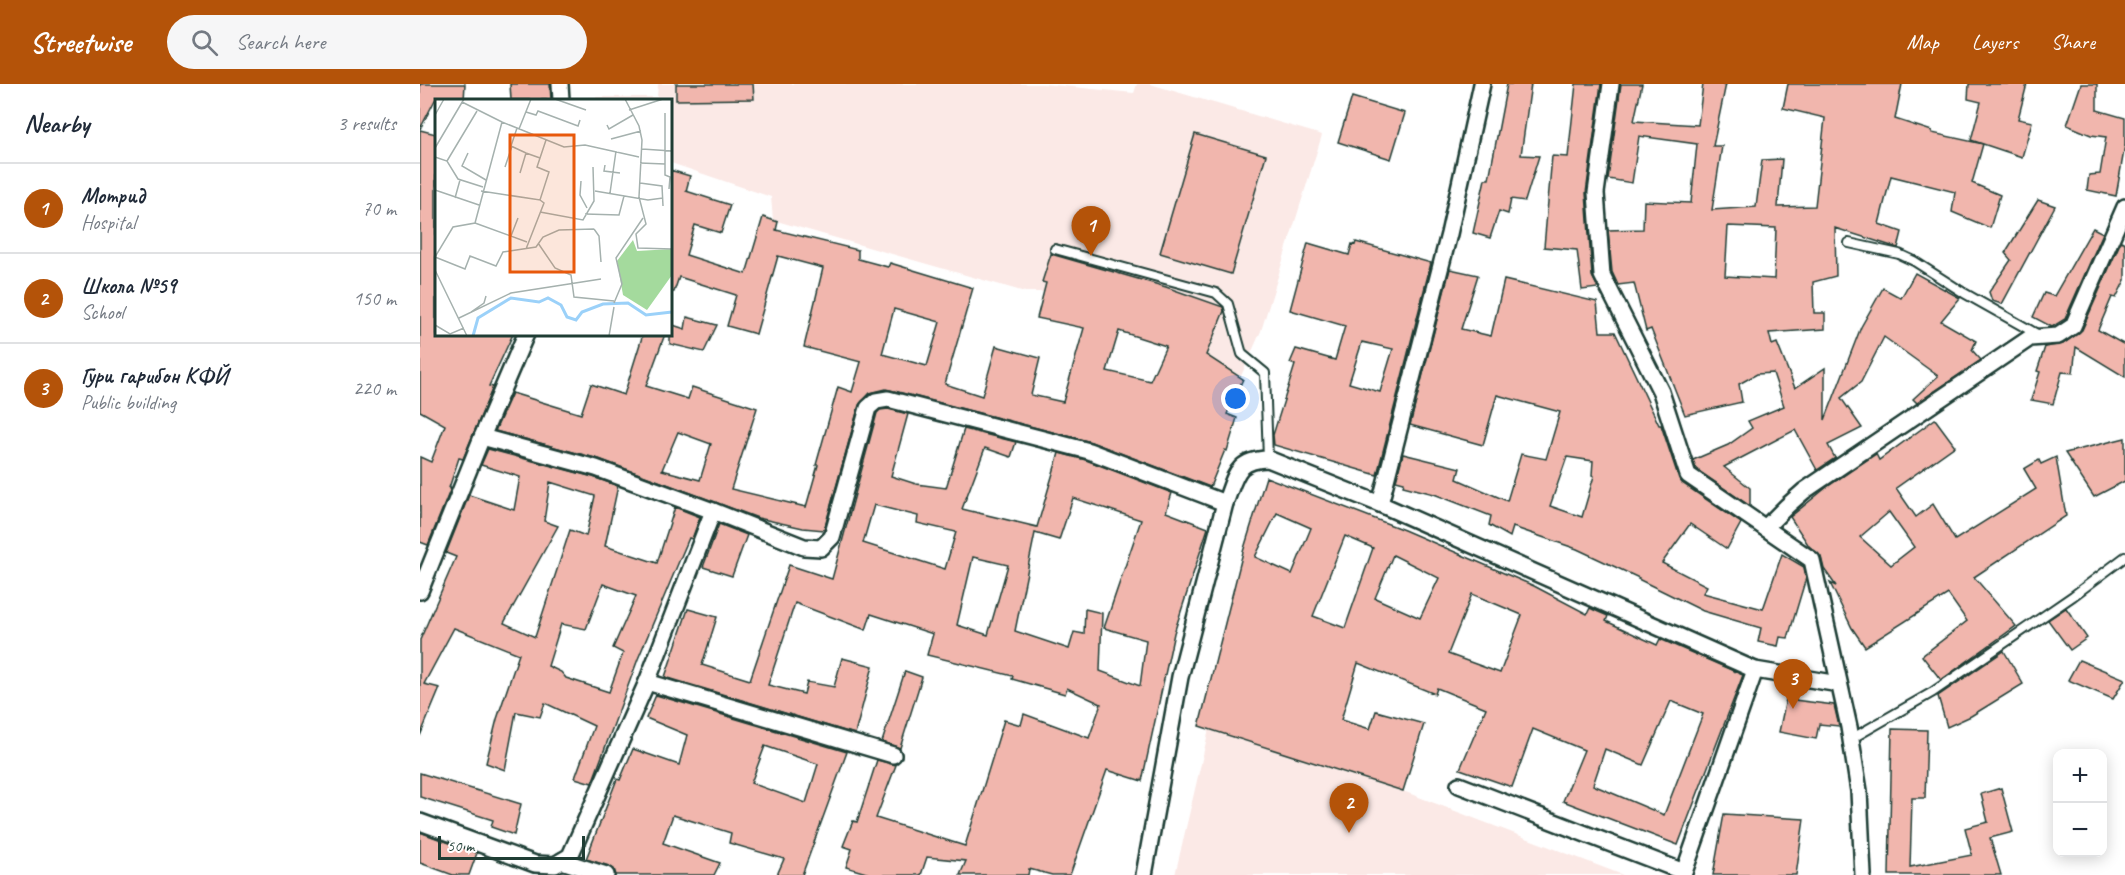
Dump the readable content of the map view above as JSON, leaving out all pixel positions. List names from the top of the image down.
{
  "scale_bar": "50 m",
  "page": {
    "header": "Streetwise",
    "search": "Search here",
    "nav": ["Map", "Layers", "Share"],
    "heading": ["Nearby", "3 results"],
    "list": [
      {
        "mark": "1",
        "name": "Мотрид",
        "note": "Hospital",
        "value": "70 m"
      },
      {
        "mark": "2",
        "name": "Школа №59",
        "note": "School",
        "value": "150 m"
      },
      {
        "mark": "3",
        "name": "Гури гарибон КФЙ",
        "note": "Public building",
        "value": "220 m"
      }
    ],
    "pins": ["1", "3", "2"],
    "map_buttons": ["+", "−"],
    "scale": "50 m"
  }
}
